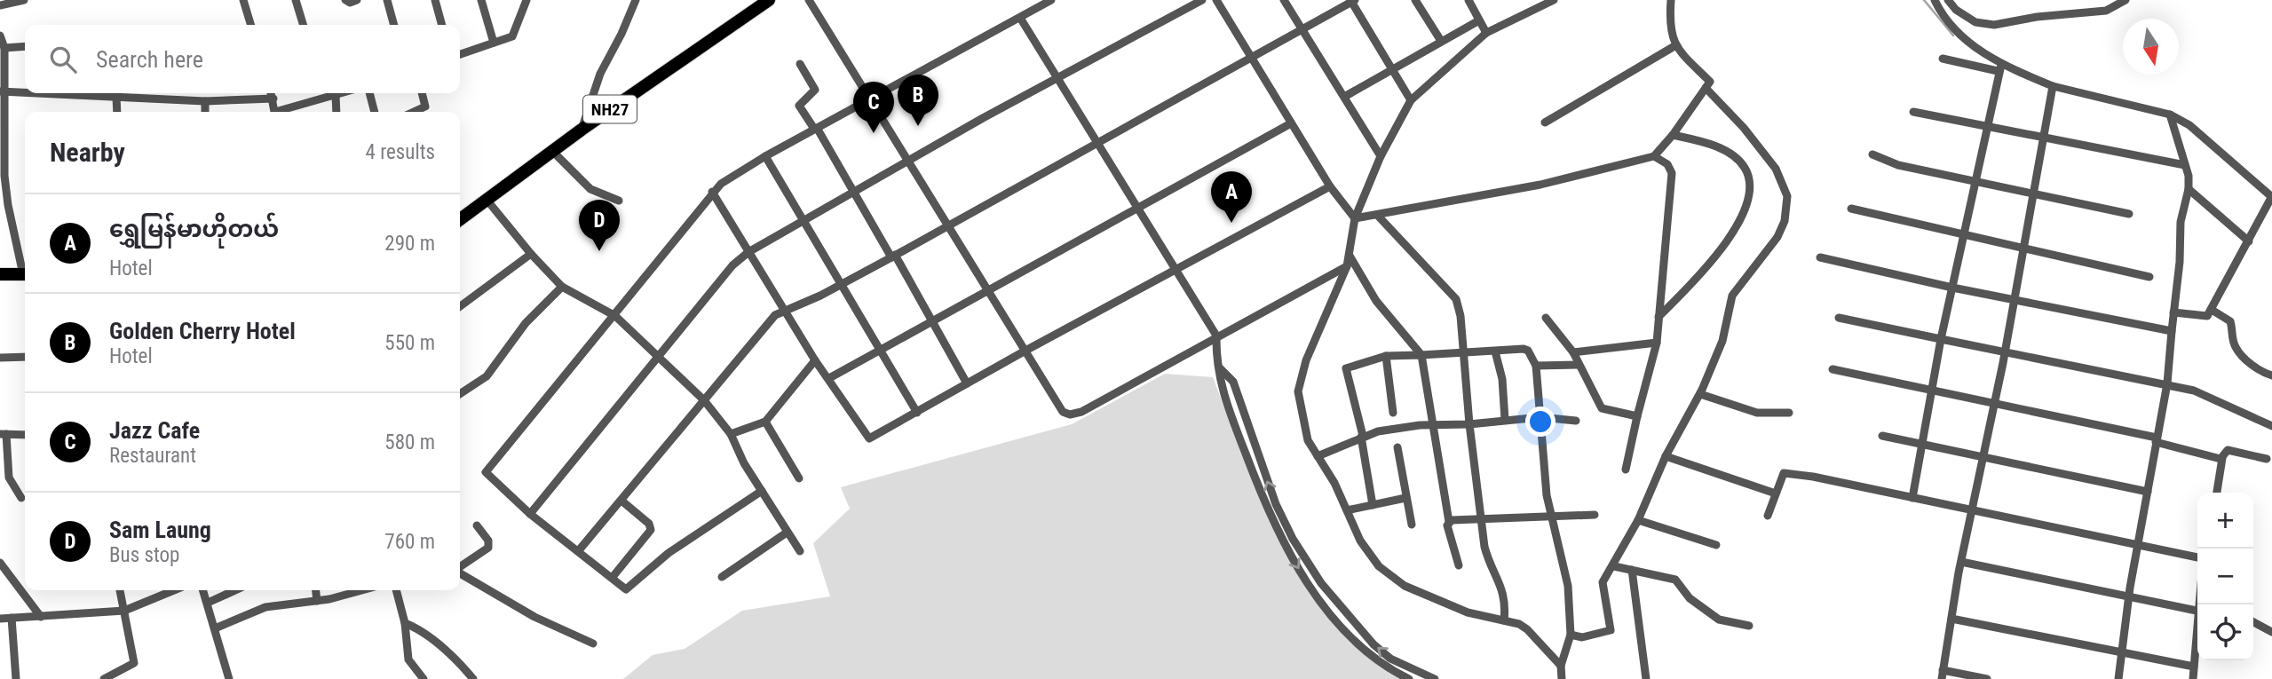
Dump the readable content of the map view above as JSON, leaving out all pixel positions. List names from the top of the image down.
{
  "streets": {
    "main road": ["NH27"]
  },
  "north": "bottom",
  "page": {
    "search": "Search here",
    "pins": [
      "B",
      "C",
      "A",
      "D"
    ],
    "heading": ["Nearby", "4 results"],
    "list": [
      {
        "mark": "A",
        "name": "ရွှေမြန်မာဟိုတယ်",
        "note": "Hotel",
        "value": "290 m"
      },
      {
        "mark": "B",
        "name": "Golden Cherry Hotel",
        "note": "Hotel",
        "value": "550 m"
      },
      {
        "mark": "C",
        "name": "Jazz Cafe",
        "note": "Restaurant",
        "value": "580 m"
      },
      {
        "mark": "D",
        "name": "Sam Laung",
        "note": "Bus stop",
        "value": "760 m"
      }
    ],
    "map_buttons": ["+", "−"]
  }
}
